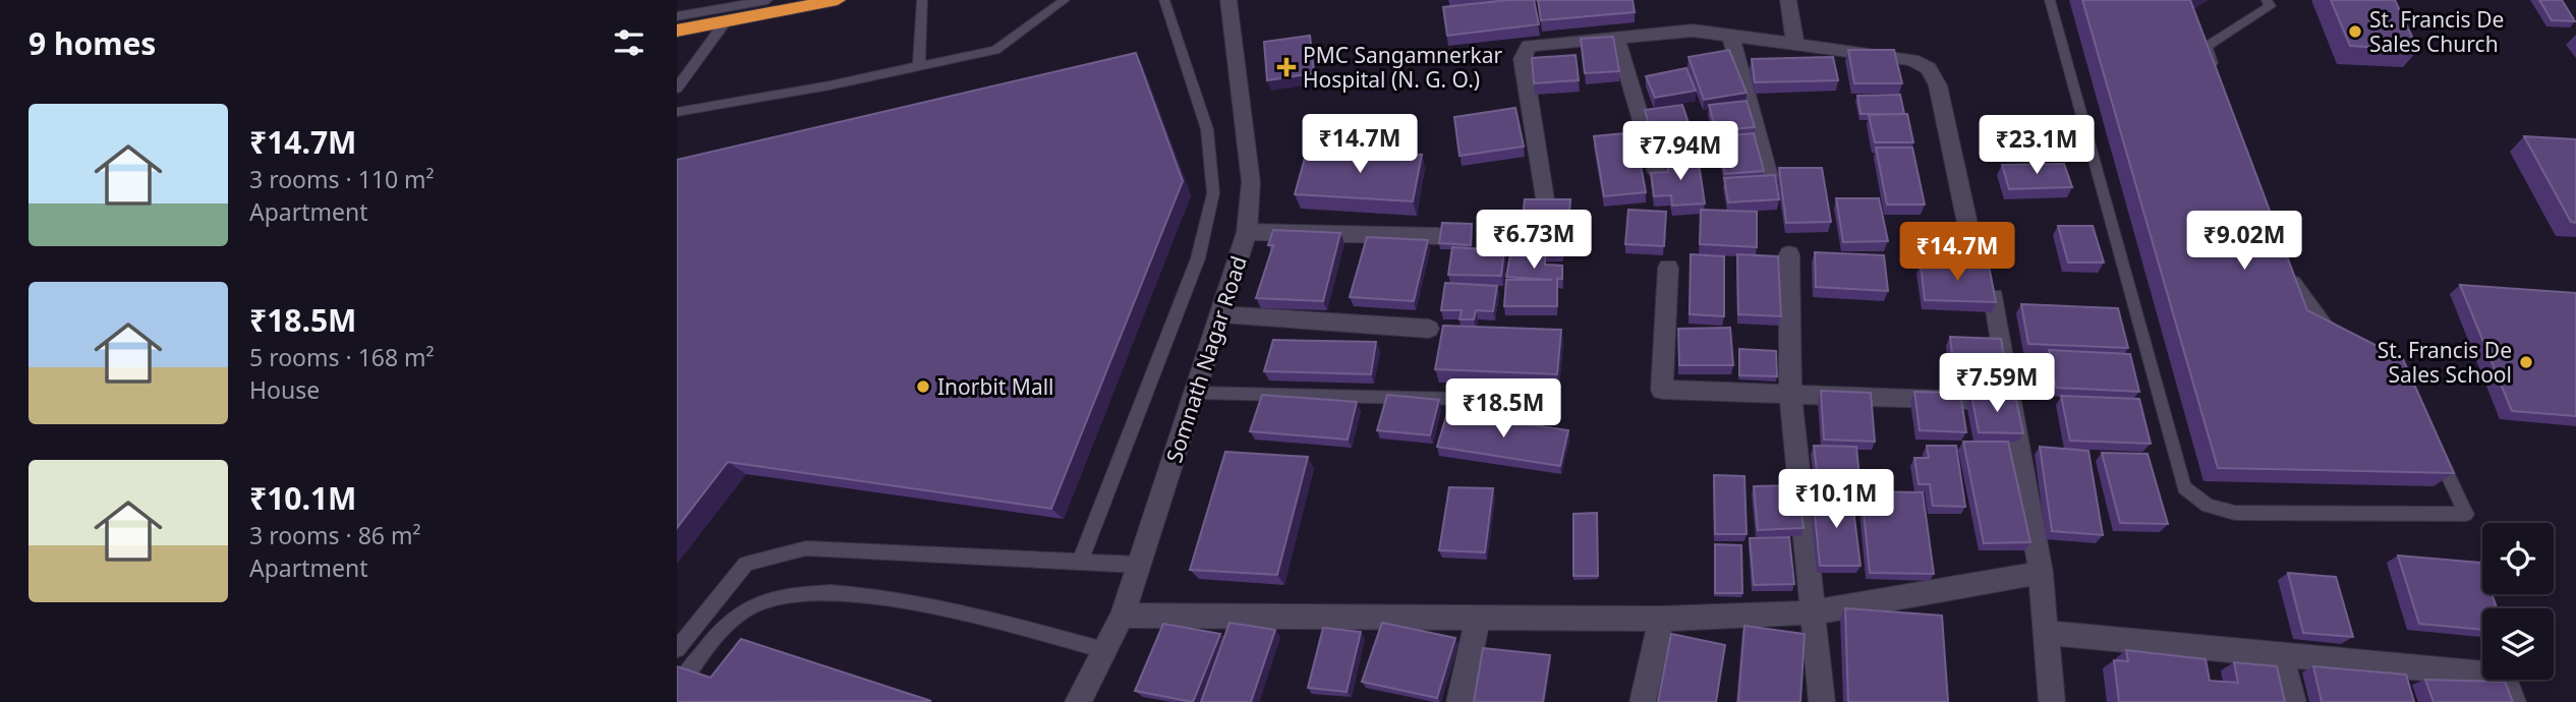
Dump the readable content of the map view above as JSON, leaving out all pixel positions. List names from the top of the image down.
{
  "streets": {
    "street": ["Somnath Nagar Road"]
  },
  "places": {
    "other": ["St. Francis De Sales Church", "St. Francis De Sales School", "Inorbit Mall"],
    "health": ["PMC Sangamnerkar Hospital (N. G. O.)"]
  },
  "page": {
    "heading": "9 homes",
    "list": [
      {
        "name": "₹14.7M",
        "note": "3 rooms · 110 m² · Apartment"
      },
      {
        "name": "₹18.5M",
        "note": "5 rooms · 168 m² · House"
      },
      {
        "name": "₹10.1M",
        "note": "3 rooms · 86 m² · Apartment"
      }
    ],
    "price": [
      "₹14.7M",
      "₹23.1M",
      "₹7.94M",
      "₹6.73M",
      "₹9.02M",
      "₹14.7M",
      "₹7.59M",
      "₹18.5M",
      "₹10.1M"
    ]
  }
}
